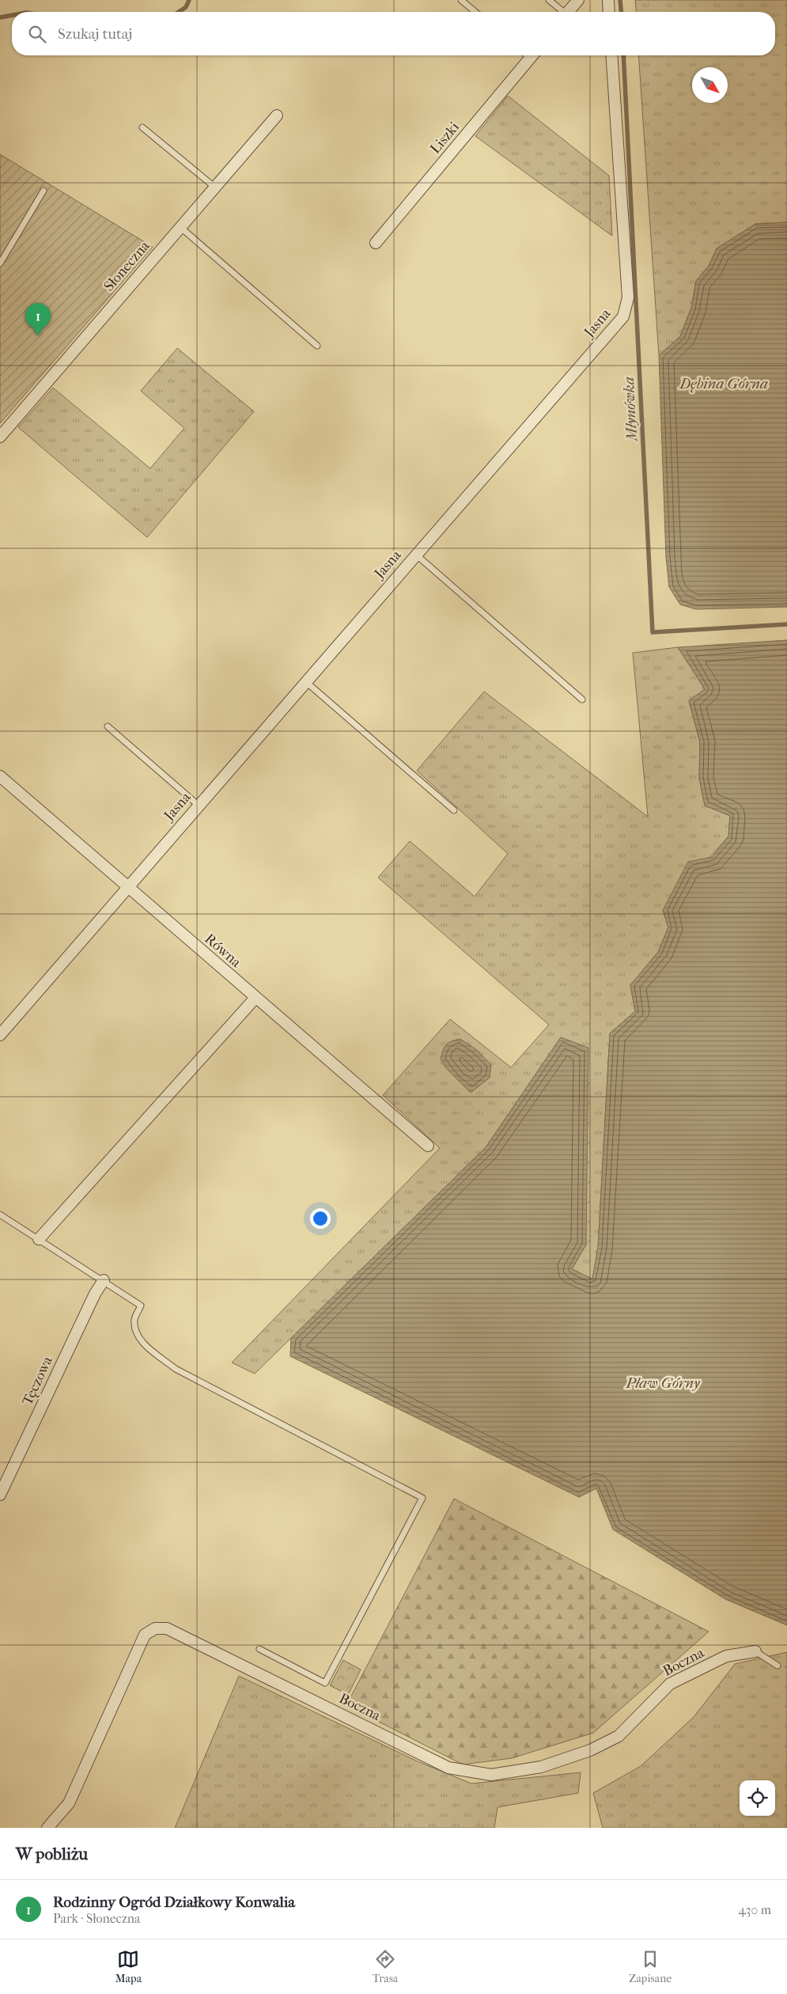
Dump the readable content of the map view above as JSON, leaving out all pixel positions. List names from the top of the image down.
{
  "streets": {
    "street": [
      "Liszki",
      "Słoneczna",
      "Jasna",
      "Równa",
      "Tęczowa",
      "Boczna"
    ]
  },
  "crossings": [
    ["Jasna", "Równa"]
  ],
  "water": ["Dębina Górna", "Młynówka", "Pław Górny"],
  "north": "bottom right",
  "page": {
    "search": "Szukaj tutaj",
    "pins": "1",
    "heading": "W pobliżu",
    "list": [
      {
        "mark": "1",
        "name": "Rodzinny Ogród Działkowy Konwalia",
        "note": "Park · Słoneczna",
        "value": "430 m"
      }
    ],
    "nav": ["Mapa", "Trasa", "Zapisane"]
  }
}
